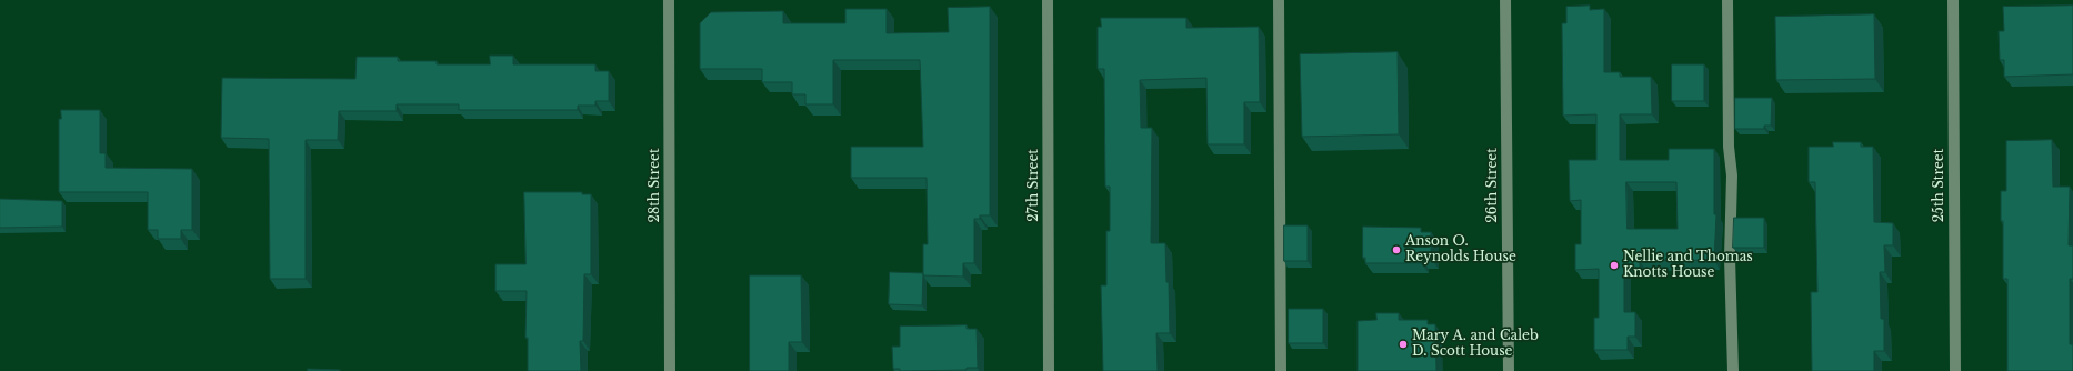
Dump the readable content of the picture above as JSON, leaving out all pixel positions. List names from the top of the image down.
{
  "streets": {
    "street": [
      "28th Street",
      "27th Street",
      "26th Street",
      "25th Street"
    ]
  },
  "places": ["Anson O. Reynolds House", "Nellie and Thomas Knotts House", "Mary A. and Caleb D. Scott House"]
}
